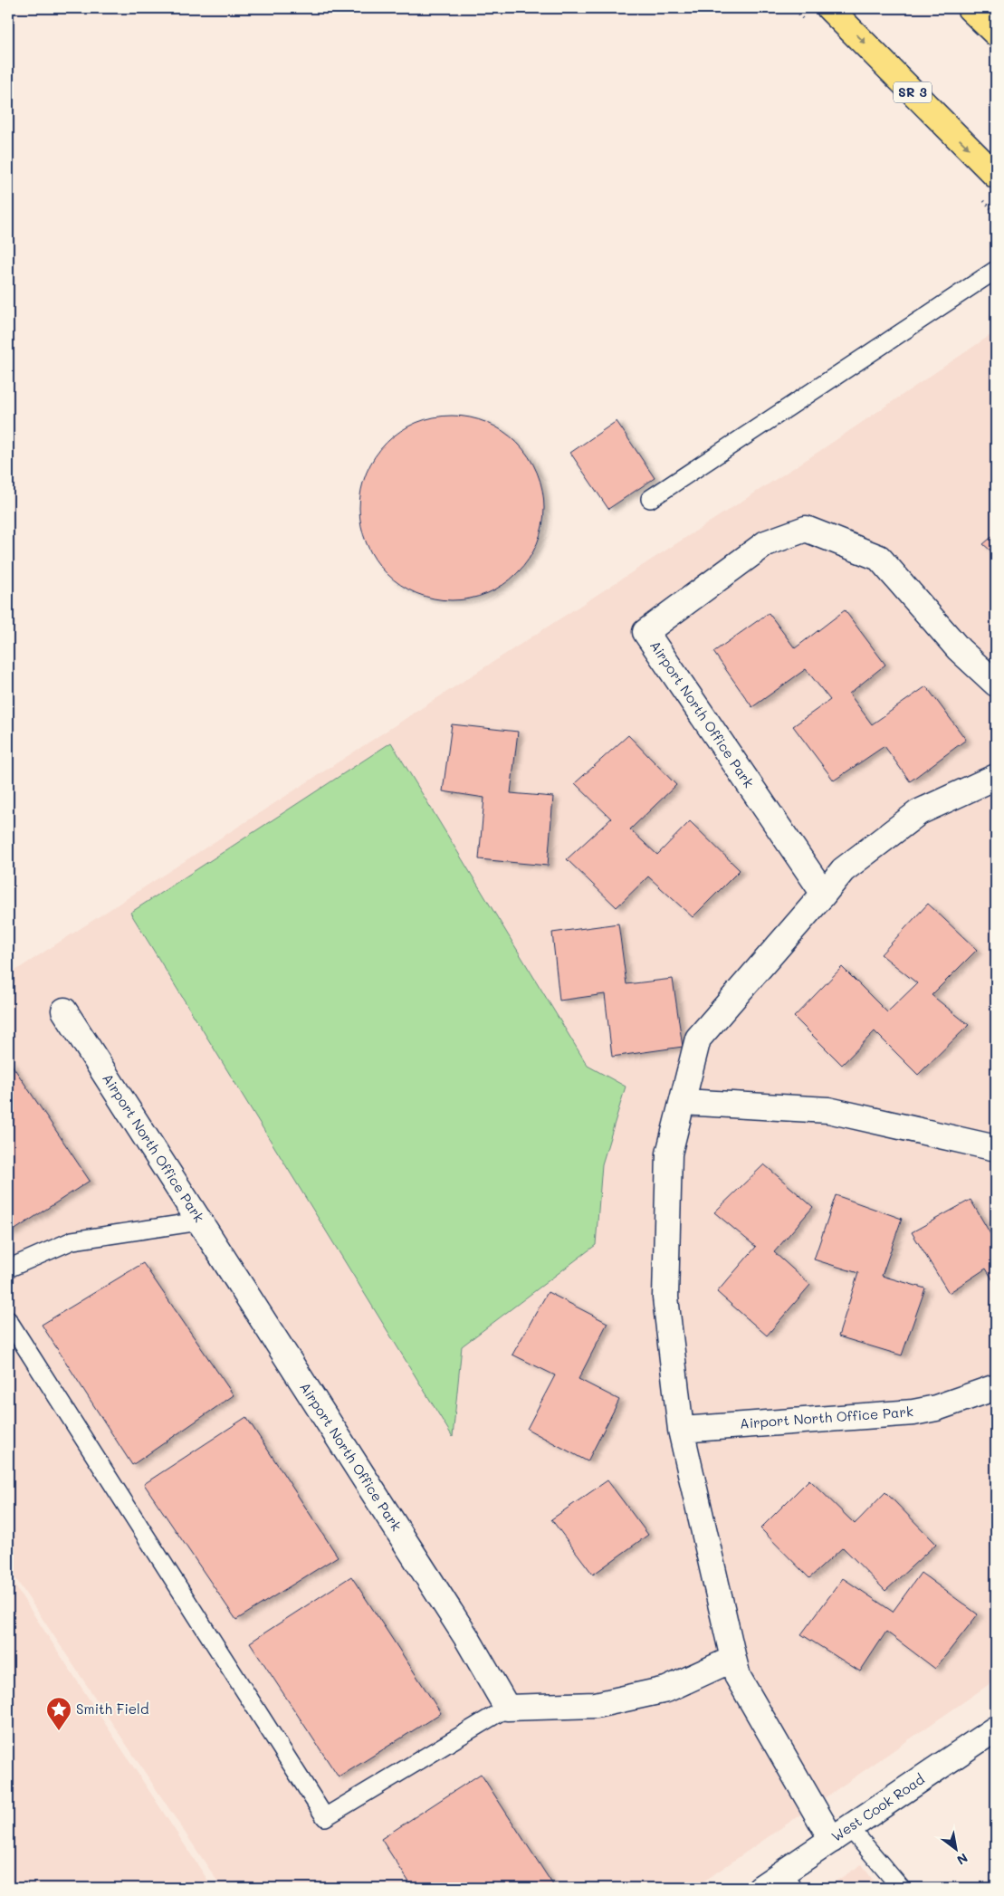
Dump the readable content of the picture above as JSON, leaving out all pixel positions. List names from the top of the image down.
{
  "streets": {
    "highway": ["SR 3"],
    "street": ["Airport North Office Park", "West Cook Road"]
  },
  "places": {
    "place": ["Smith Field"]
  },
  "north": "bottom right"
}
